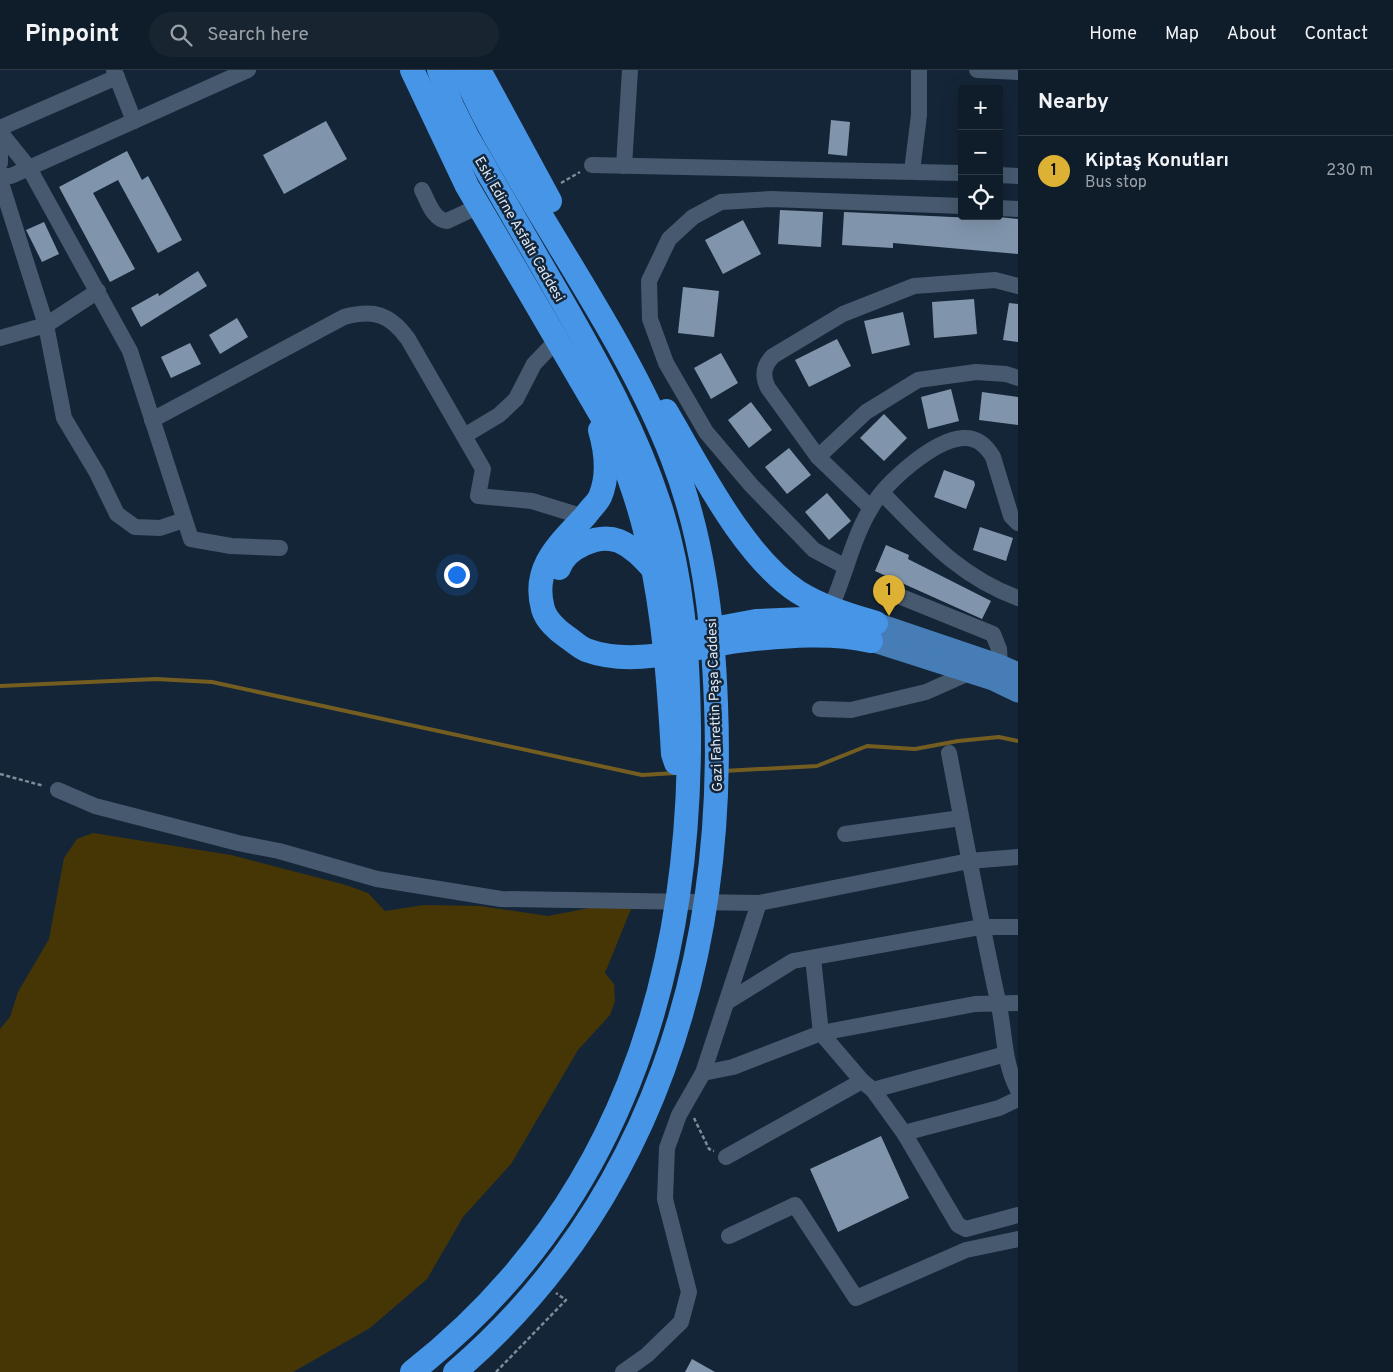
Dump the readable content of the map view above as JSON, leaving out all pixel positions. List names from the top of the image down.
{
  "streets": {
    "highway": ["Eski Edirne Asfaltı Caddesi", "Gazi Fahrettin Paşa Caddesi"]
  },
  "crossings": [
    ["Eski Edirne Asfaltı Caddesi", "Gazi Fahrettin Paşa Caddesi"]
  ],
  "page": {
    "header": "Pinpoint",
    "search": "Search here",
    "nav": [
      "Home",
      "Map",
      "About",
      "Contact"
    ],
    "heading": "Nearby",
    "map_buttons": ["+", "−"],
    "list": [
      {
        "mark": "1",
        "name": "Kiptaş Konutları",
        "note": "Bus stop",
        "value": "230 m"
      }
    ],
    "pins": "1"
  }
}
